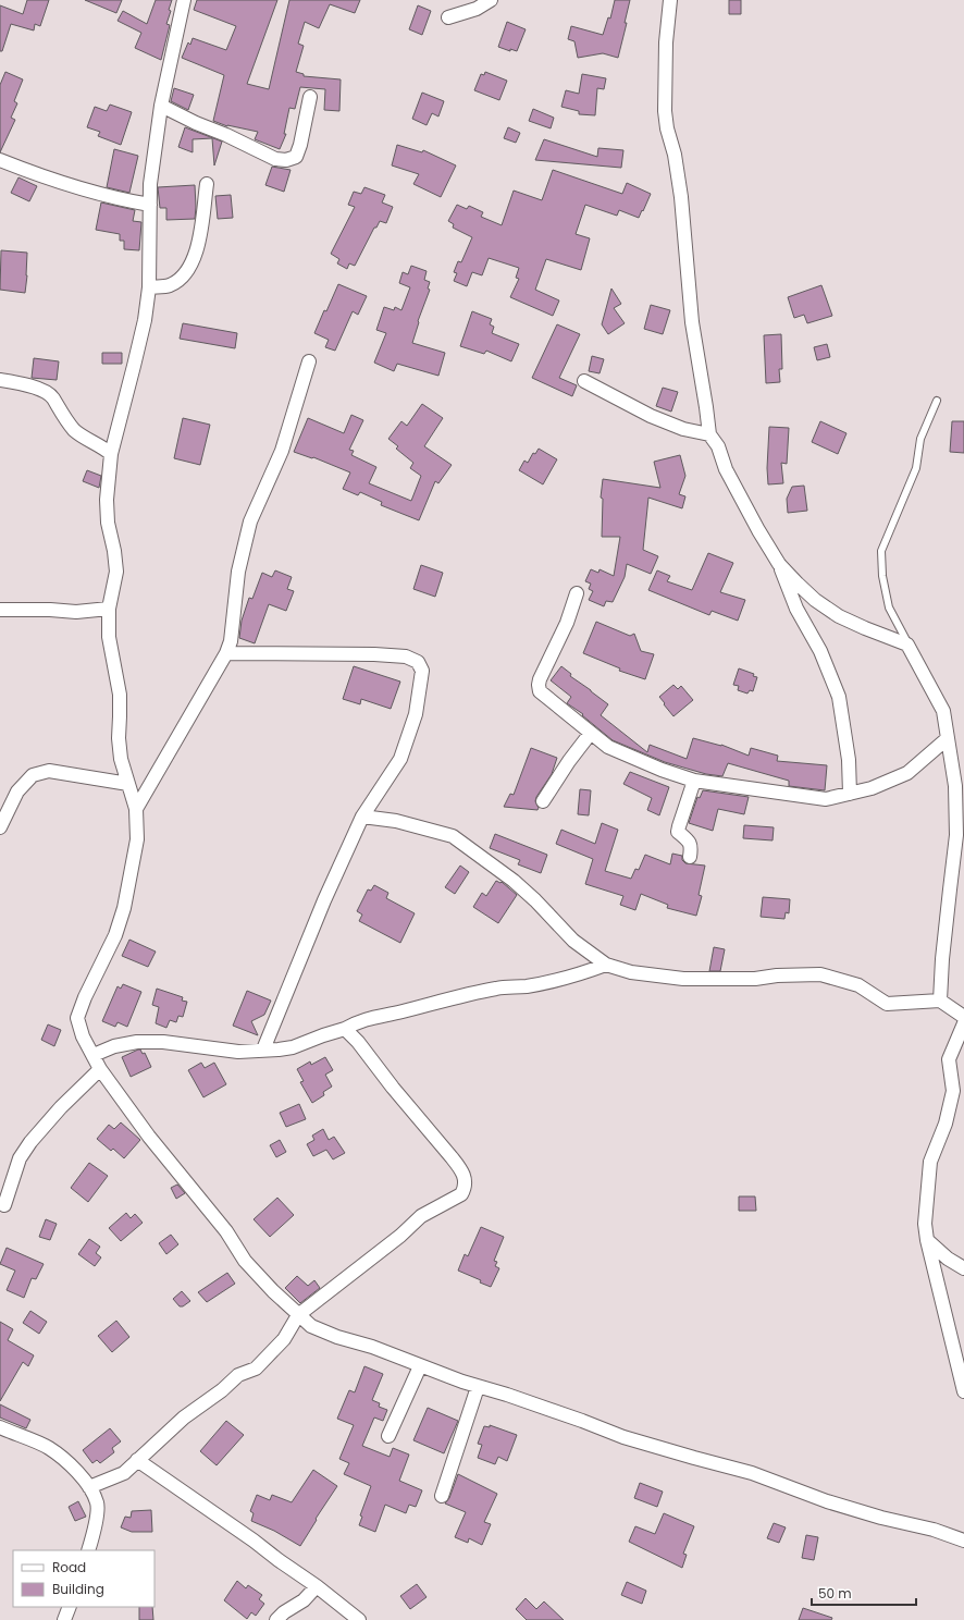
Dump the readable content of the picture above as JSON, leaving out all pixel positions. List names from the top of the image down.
{
  "legend": ["Road", "Building"],
  "scale_bar": "50 m"
}
